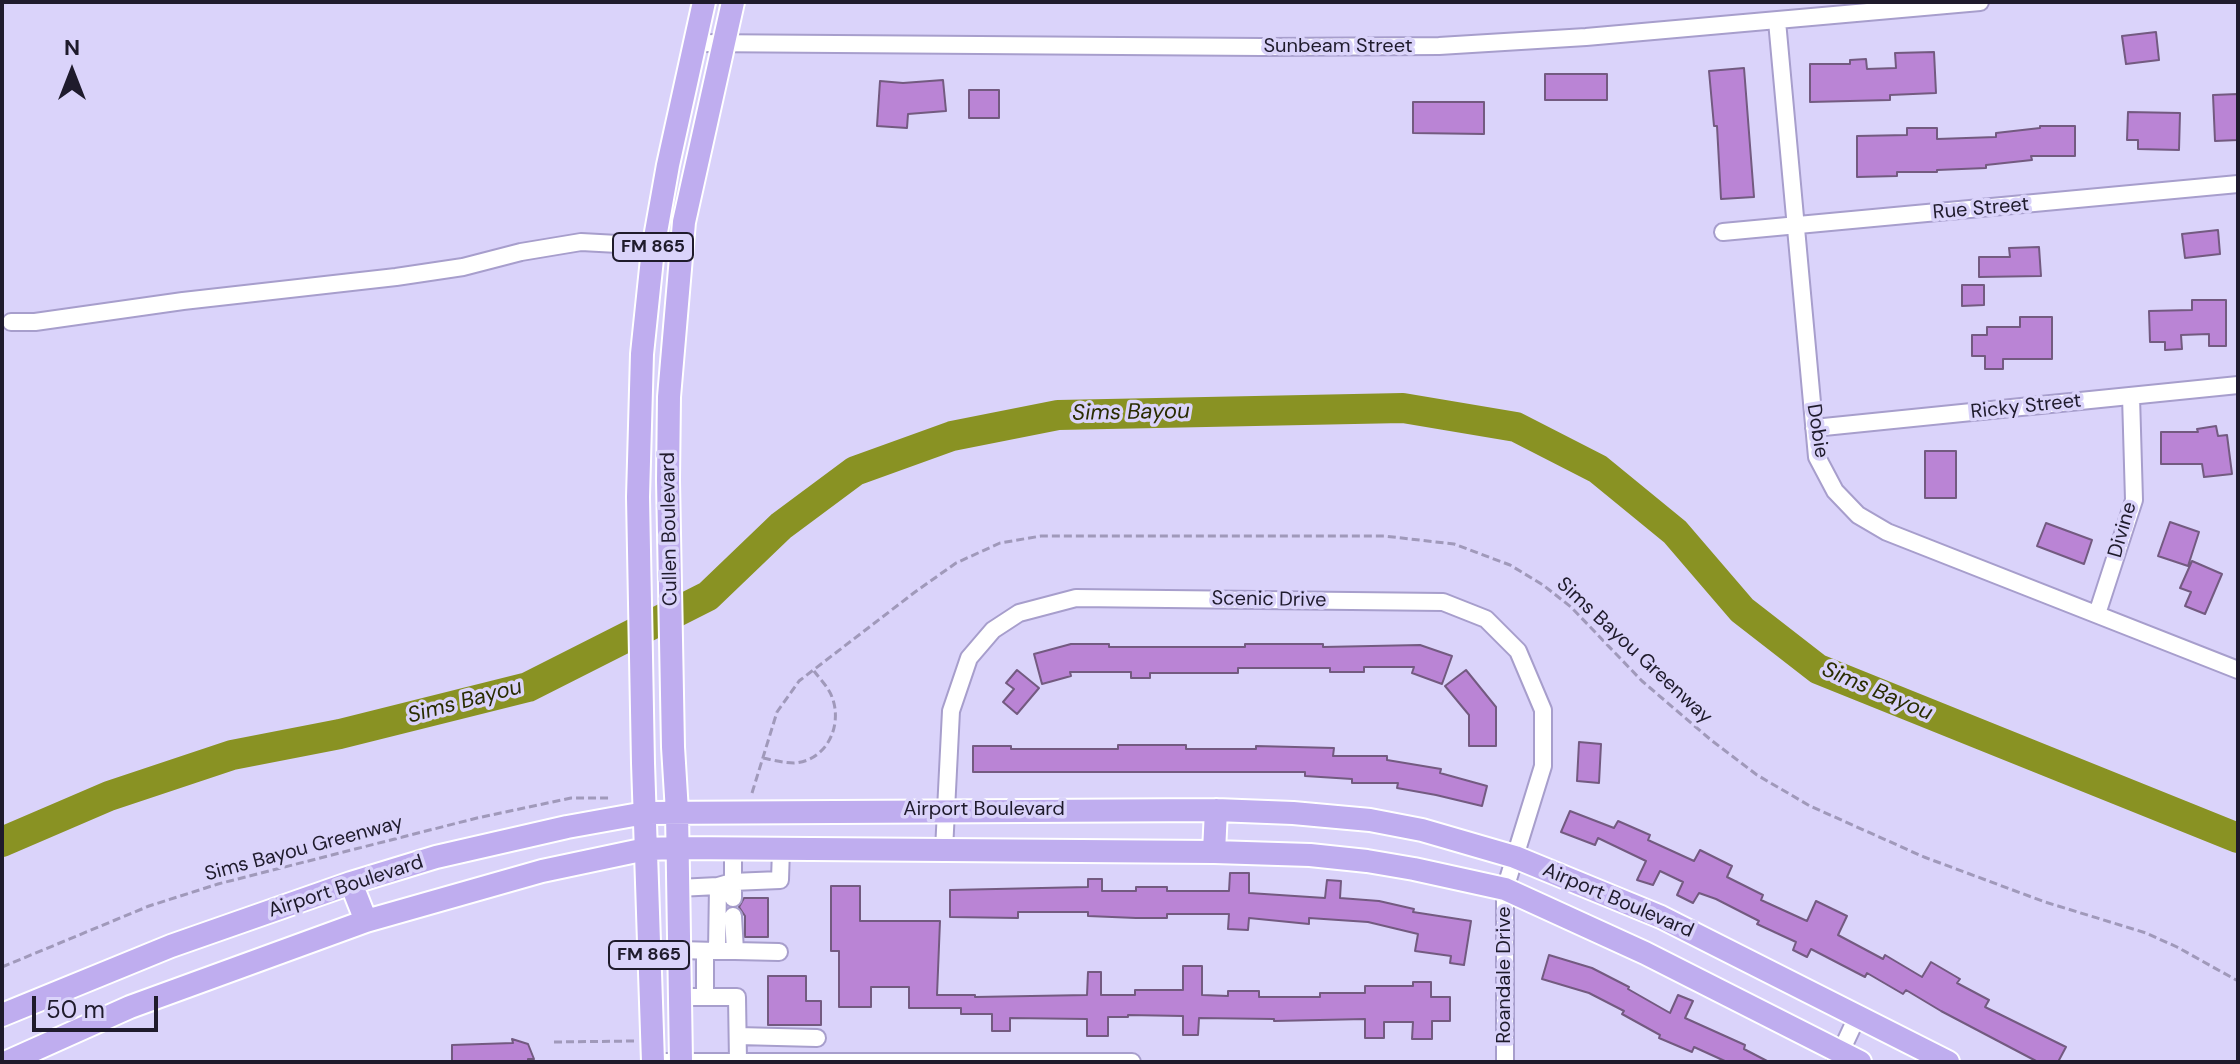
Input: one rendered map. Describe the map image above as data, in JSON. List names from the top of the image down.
{
  "streets": {
    "main road": ["FM 865", "Cullen Boulevard", "Airport Boulevard"],
    "street": [
      "Sunbeam Street",
      "Rue Street",
      "Ricky Street",
      "Dobie",
      "Divine",
      "Scenic Drive",
      "Roandale Drive"
    ],
    "path": ["Sims Bayou Greenway"]
  },
  "crossings": [
    ["Sunbeam Street", "Dobie"],
    ["Sunbeam Street", "Cullen Boulevard"],
    ["Rue Street", "Dobie"],
    ["Ricky Street", "Dobie"],
    ["Ricky Street", "Divine"],
    ["Dobie", "Divine"],
    ["Cullen Boulevard", "Airport Boulevard"],
    ["Scenic Drive", "Airport Boulevard"],
    ["Scenic Drive", "Roandale Drive"],
    ["Airport Boulevard", "Roandale Drive"]
  ],
  "water": ["Sims Bayou"],
  "scale_bar": "50 m",
  "north": "top"
}
